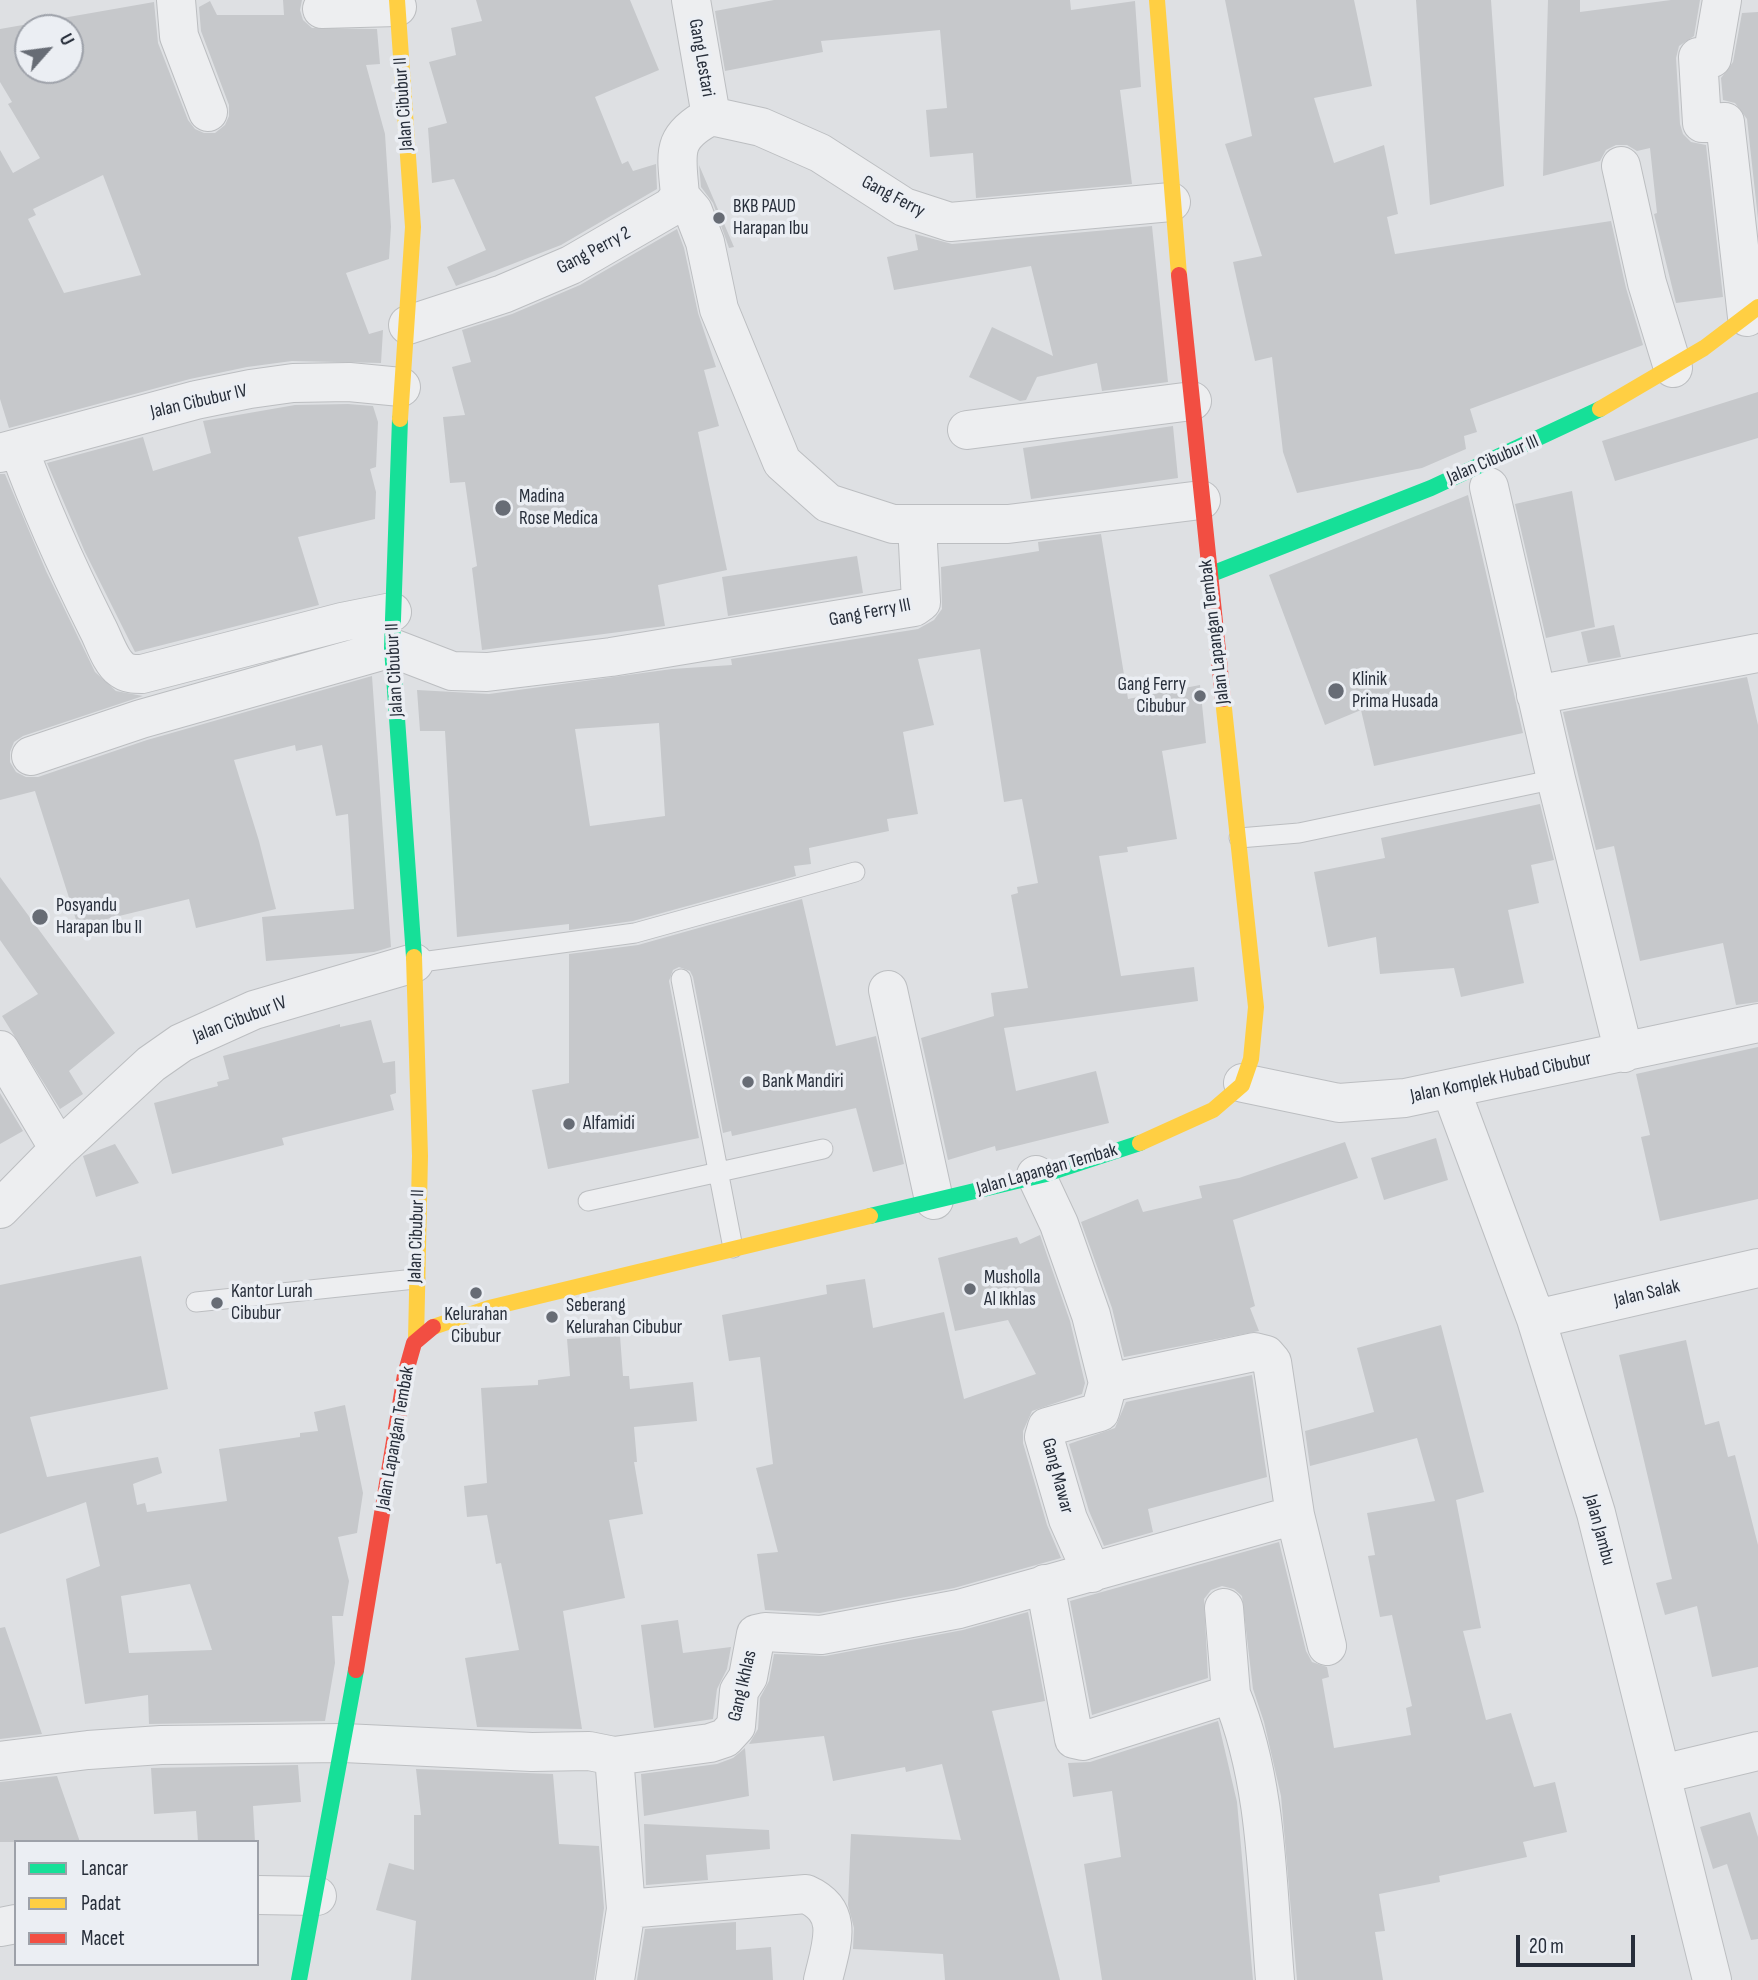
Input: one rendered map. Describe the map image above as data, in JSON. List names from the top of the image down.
{
  "streets": {
    "street": [
      "Gang Lestari",
      "Jalan Cibubur II",
      "Gang Ferry",
      "Gang Perry 2",
      "Jalan Cibubur IV",
      "Jalan Cibubur III",
      "Gang Ferry III",
      "Jalan Lapangan Tembak",
      "Jalan Komplek Hubad Cibubur",
      "Jalan Salak",
      "Gang Mawar",
      "Jalan Jambu",
      "Gang Ikhlas"
    ]
  },
  "crossings": [
    ["Gang Lestari", "Gang Ferry"],
    ["Jalan Cibubur II", "Gang Perry 2"],
    ["Jalan Cibubur II", "Jalan Cibubur IV"],
    ["Jalan Cibubur II", "Gang Ferry III"],
    ["Jalan Cibubur II", "Jalan Lapangan Tembak"],
    ["Gang Ferry", "Jalan Lapangan Tembak"],
    ["Jalan Cibubur III", "Jalan Lapangan Tembak"],
    ["Jalan Lapangan Tembak", "Jalan Komplek Hubad Cibubur"],
    ["Jalan Lapangan Tembak", "Gang Ikhlas"],
    ["Jalan Komplek Hubad Cibubur", "Jalan Jambu"],
    ["Jalan Salak", "Jalan Jambu"],
    ["Gang Mawar", "Gang Ikhlas"]
  ],
  "places": [
    "BKB PAUD Harapan Ibu",
    "Madina Rose Medica",
    "Klinik Prima Husada",
    "Gang Ferry Cibubur",
    "Posyandu Harapan Ibu II",
    "Bank Mandiri",
    "Alfamidi",
    "Musholla Al Ikhlas",
    "Kelurahan Cibubur",
    "Kantor Lurah Cibubur",
    "Seberang Kelurahan Cibubur"
  ],
  "legend": ["Lancar", "Padat", "Macet"],
  "scale_bar": "20 m",
  "north": "top right"
}
